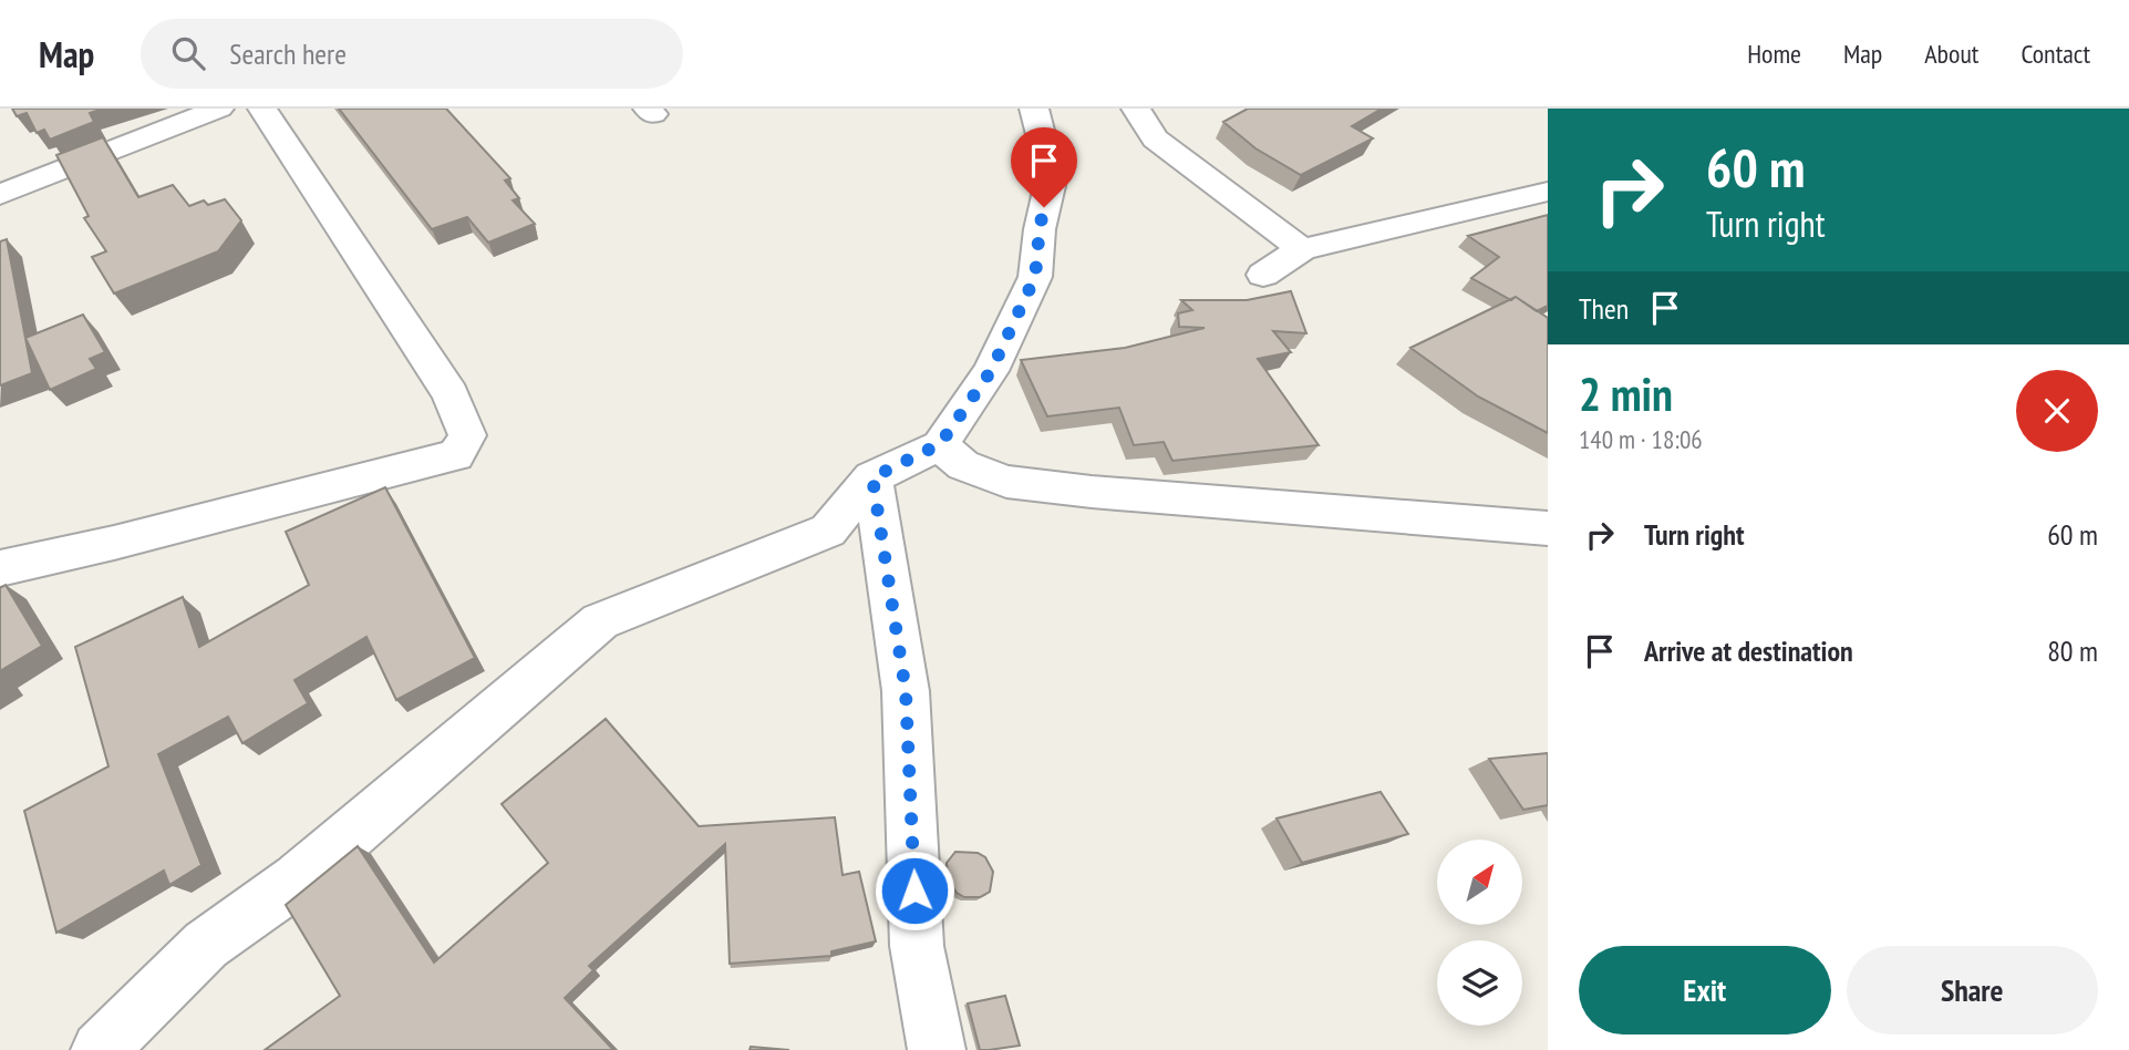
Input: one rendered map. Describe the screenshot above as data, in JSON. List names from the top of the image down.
{
  "north": "top right",
  "page": {
    "header": "Map",
    "search": "Search here",
    "nav": [
      "Home",
      "Map",
      "About",
      "Contact"
    ],
    "turn": ["60 m", "Turn right"],
    "then": "Then",
    "heading": ["2 min", "140 m · 18:06"],
    "list": [
      {
        "name": "Turn right",
        "value": "60 m"
      },
      {
        "name": "Arrive at destination",
        "value": "80 m"
      }
    ],
    "buttons": ["Exit", "Share"]
  }
}
